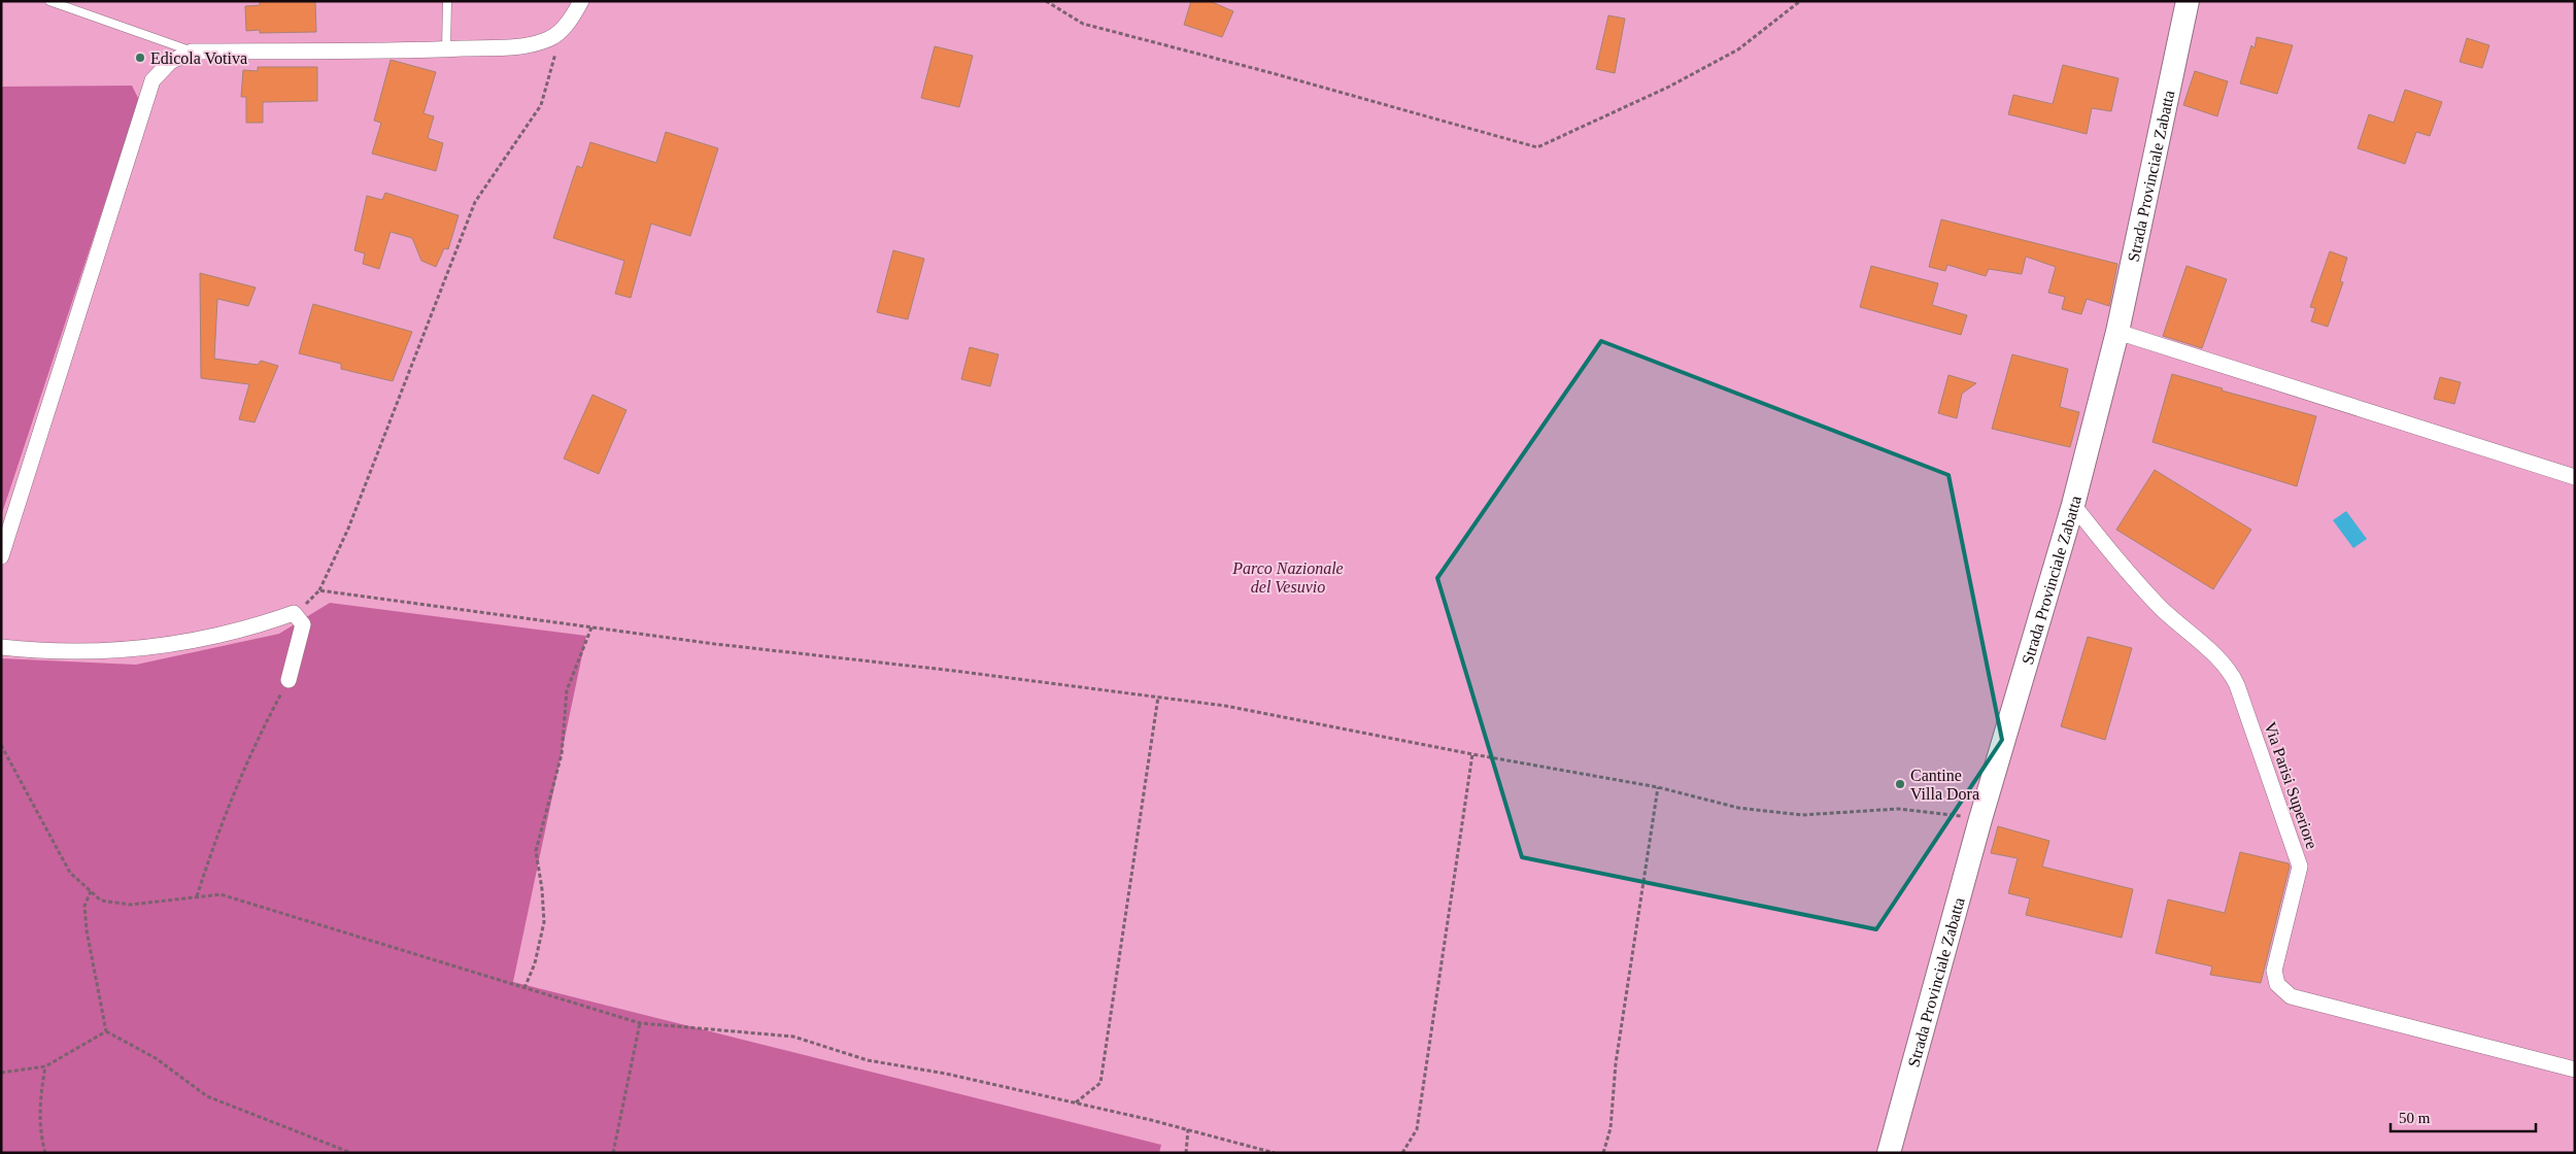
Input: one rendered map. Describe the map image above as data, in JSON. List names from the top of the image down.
{
  "streets": {
    "street": ["Strada Provinciale Zabatta", "Via Parisi Superiore"]
  },
  "crossings": [
    ["Strada Provinciale Zabatta", "Via Parisi Superiore"]
  ],
  "parks": ["Parco Nazionale del Vesuvio"],
  "places": ["Edicola Votiva", "Cantine Villa Dora"],
  "scale_bar": "50 m"
}
